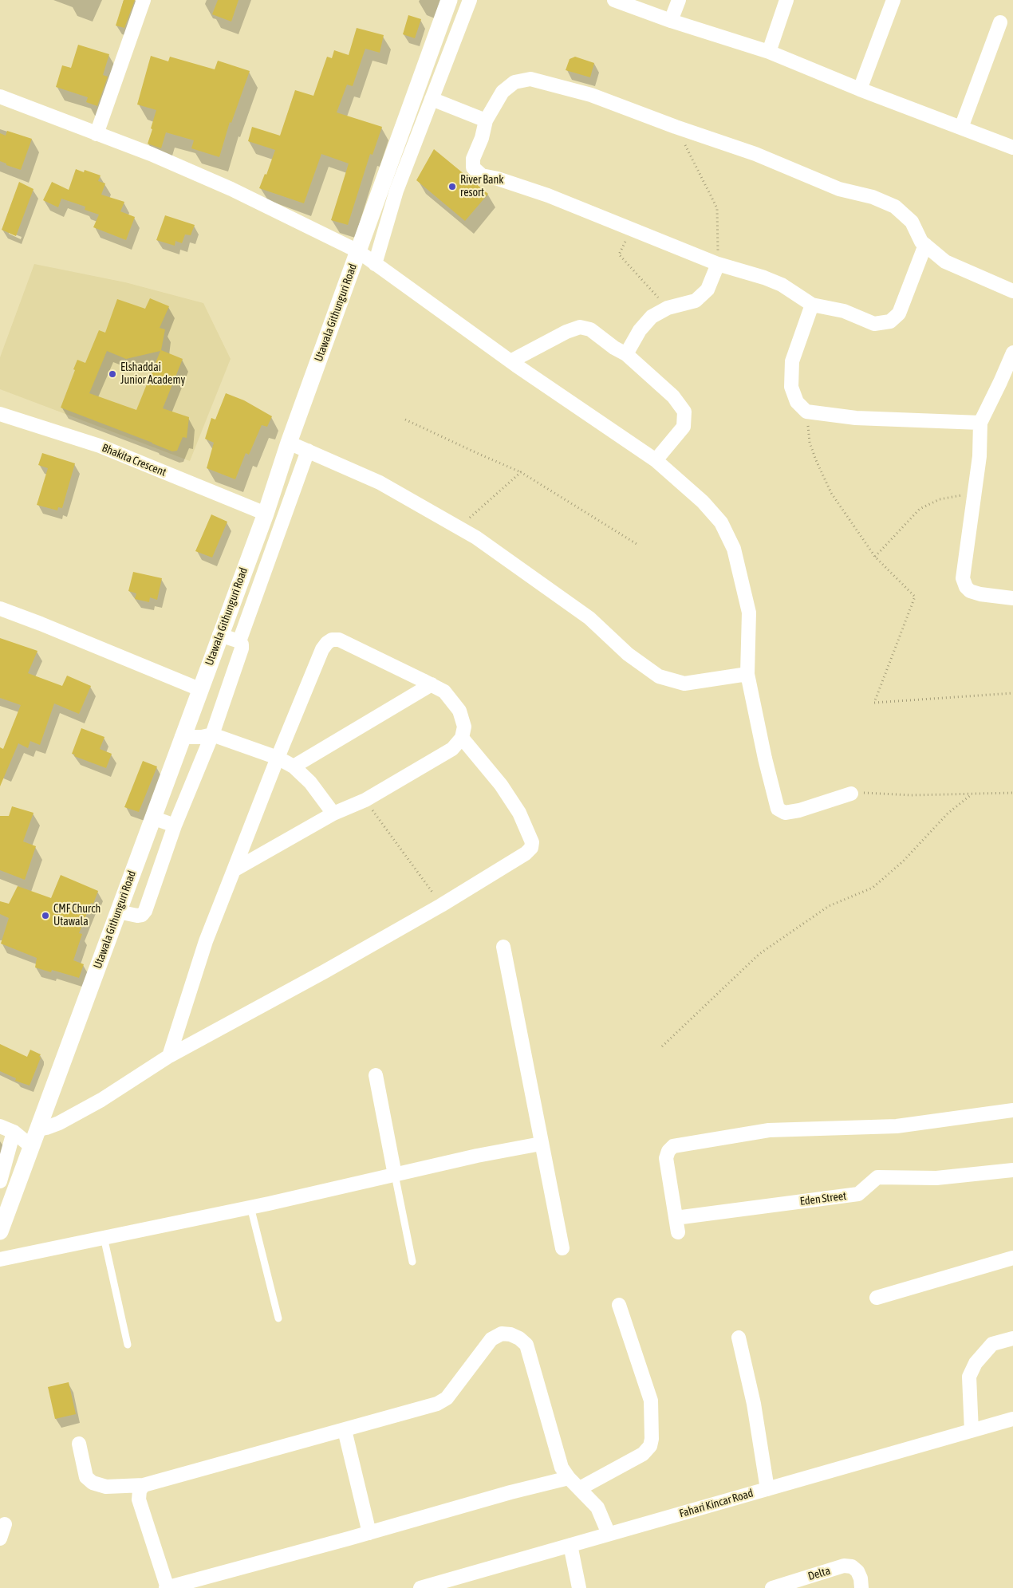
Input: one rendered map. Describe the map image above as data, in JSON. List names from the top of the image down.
{
  "streets": {
    "street": [
      "Utawala Githunguri Road",
      "Bhakita Crescent",
      "Eden Street",
      "Fahari Kincar Road",
      "Delta"
    ]
  },
  "crossings": [
    ["Utawala Githunguri Road", "Bhakita Crescent"]
  ],
  "places": ["River Bank resort", "Elshaddai Junior Academy", "CMF Church Utawala"]
}
